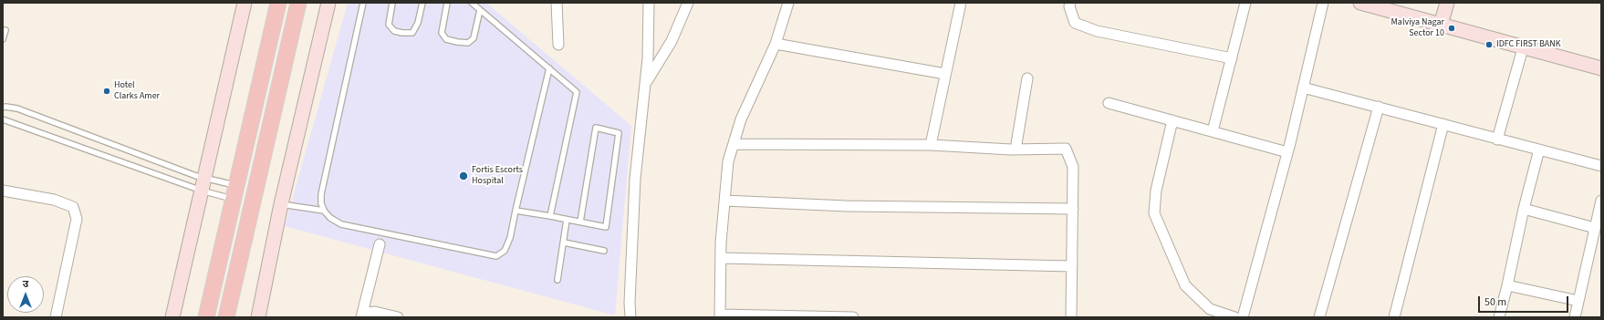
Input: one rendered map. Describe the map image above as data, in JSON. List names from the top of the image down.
{
  "places": [
    "Malviya Nagar Sector 10",
    "IDFC FIRST BANK",
    "Hotel Clarks Amer",
    "Fortis Escorts Hospital"
  ],
  "scale_bar": "50 m",
  "north": "top"
}
